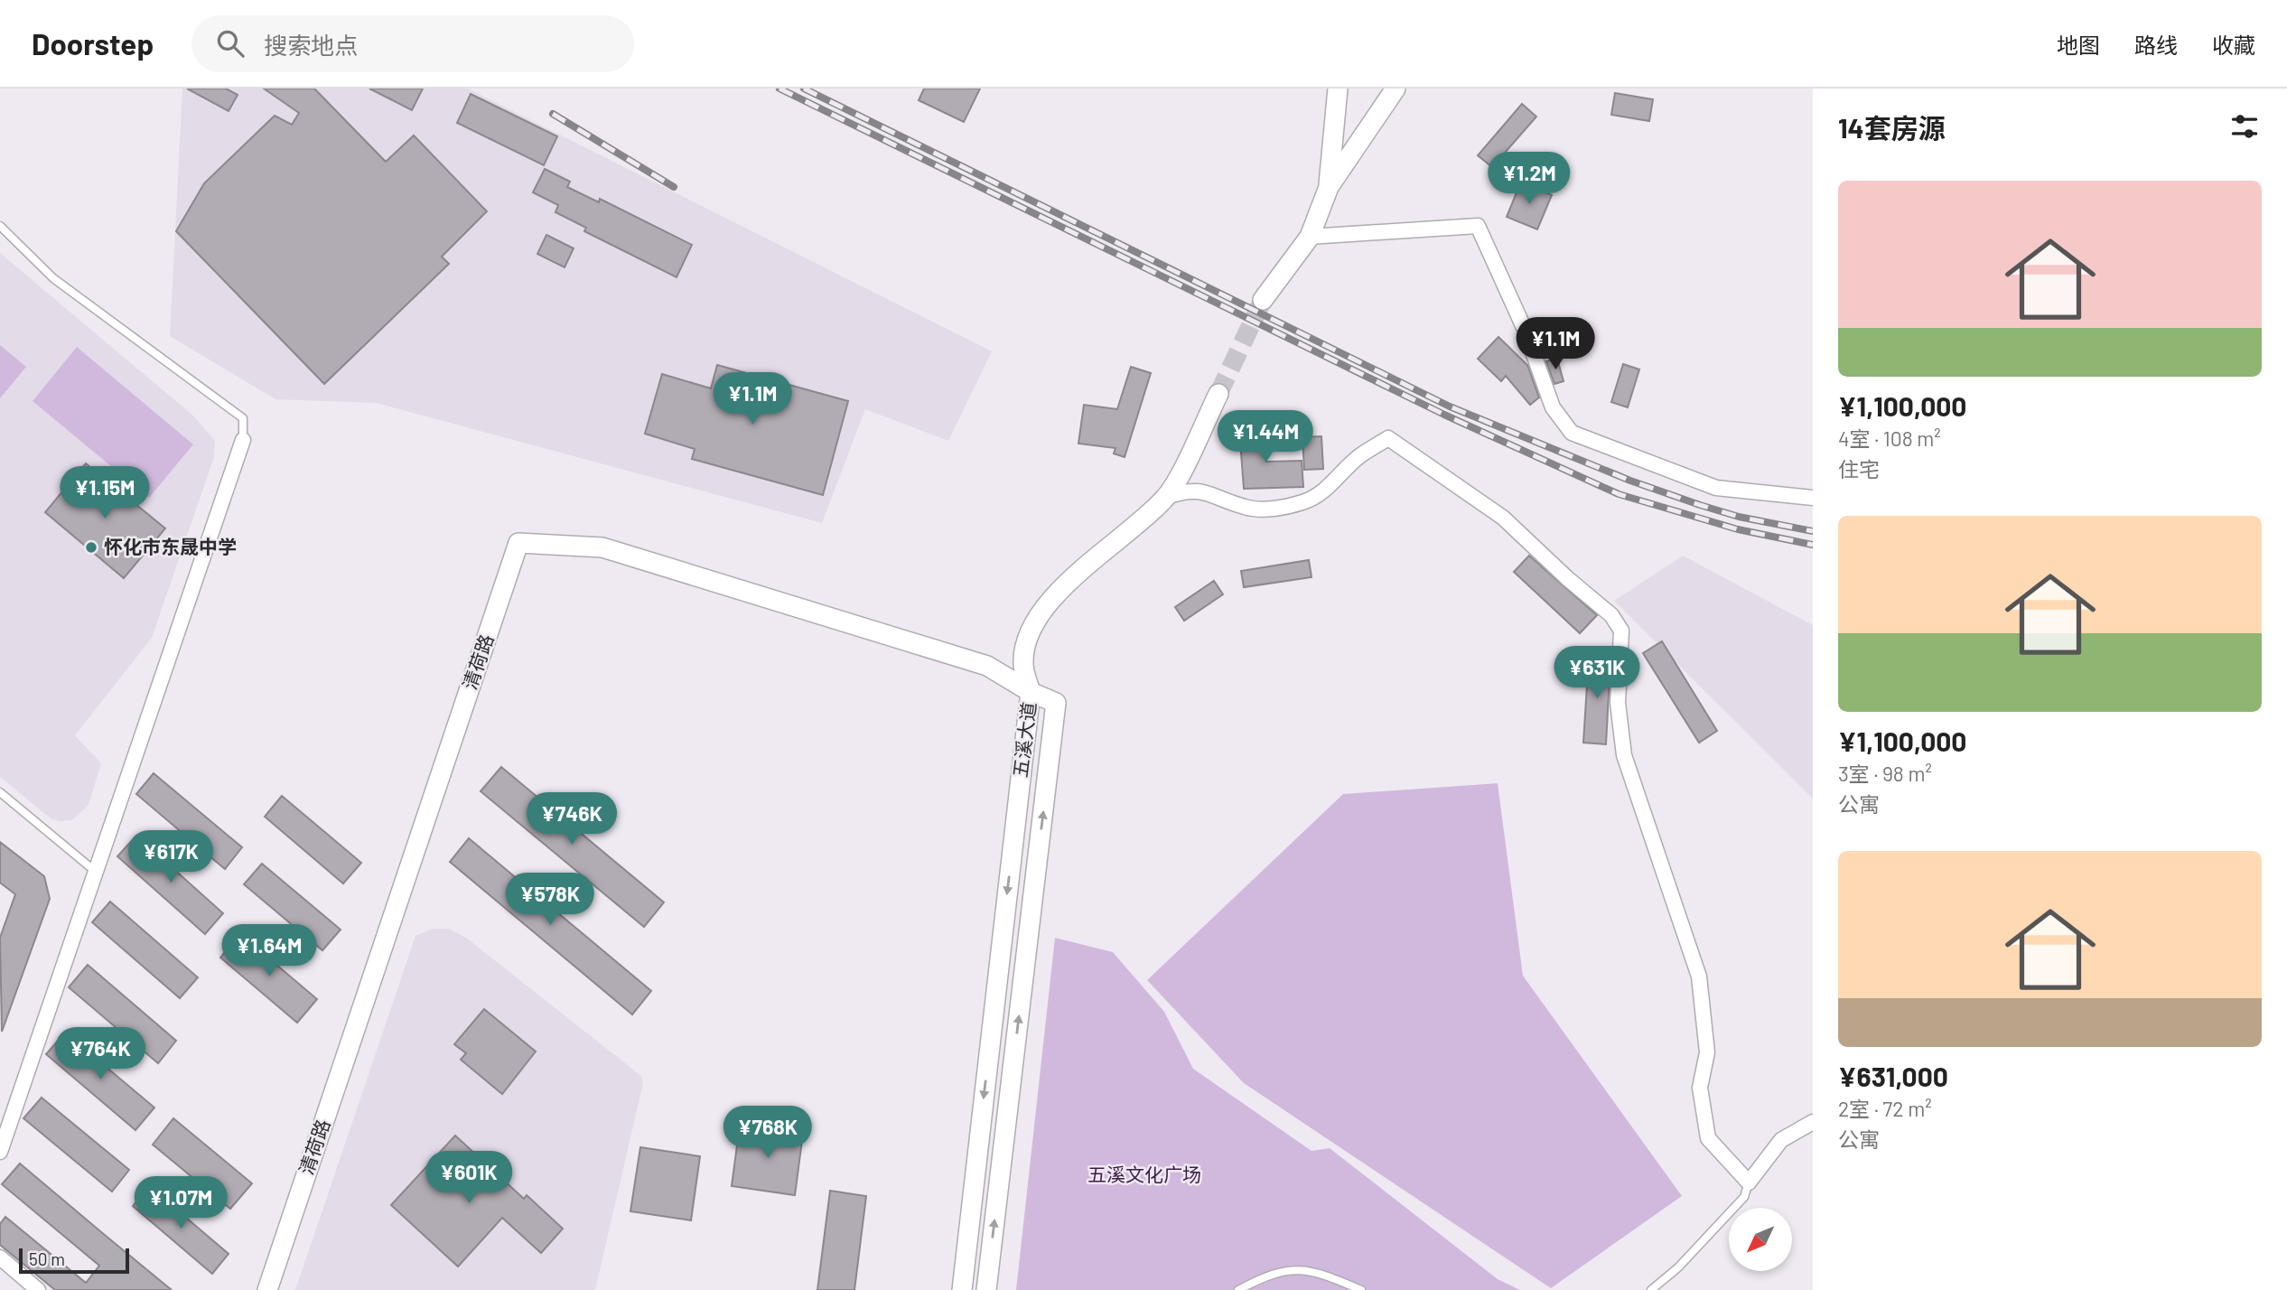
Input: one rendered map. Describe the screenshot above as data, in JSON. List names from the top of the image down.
{
  "streets": {
    "street": ["清荷路", "五溪大道"]
  },
  "crossings": [
    ["清荷路", "五溪大道"]
  ],
  "parks": ["五溪文化广场"],
  "places": ["怀化市东晟中学"],
  "scale_bar": "50 m",
  "north": "bottom left",
  "page": {
    "header": "Doorstep",
    "search": "搜索地点",
    "nav": ["地图", "路线", "收藏"],
    "heading": "14套房源",
    "price": [
      "¥1.2M",
      "¥1.1M",
      "¥1.1M",
      "¥1.44M",
      "¥1.15M",
      "¥631K",
      "¥746K",
      "¥617K",
      "¥578K",
      "¥1.64M",
      "¥764K",
      "¥768K",
      "¥601K",
      "¥1.07M"
    ],
    "list": [
      {
        "name": "¥1,100,000",
        "note": "4室 · 108 m² · 住宅"
      },
      {
        "name": "¥1,100,000",
        "note": "3室 · 98 m² · 公寓"
      },
      {
        "name": "¥631,000",
        "note": "2室 · 72 m² · 公寓"
      }
    ],
    "scale": "50 m"
  }
}
